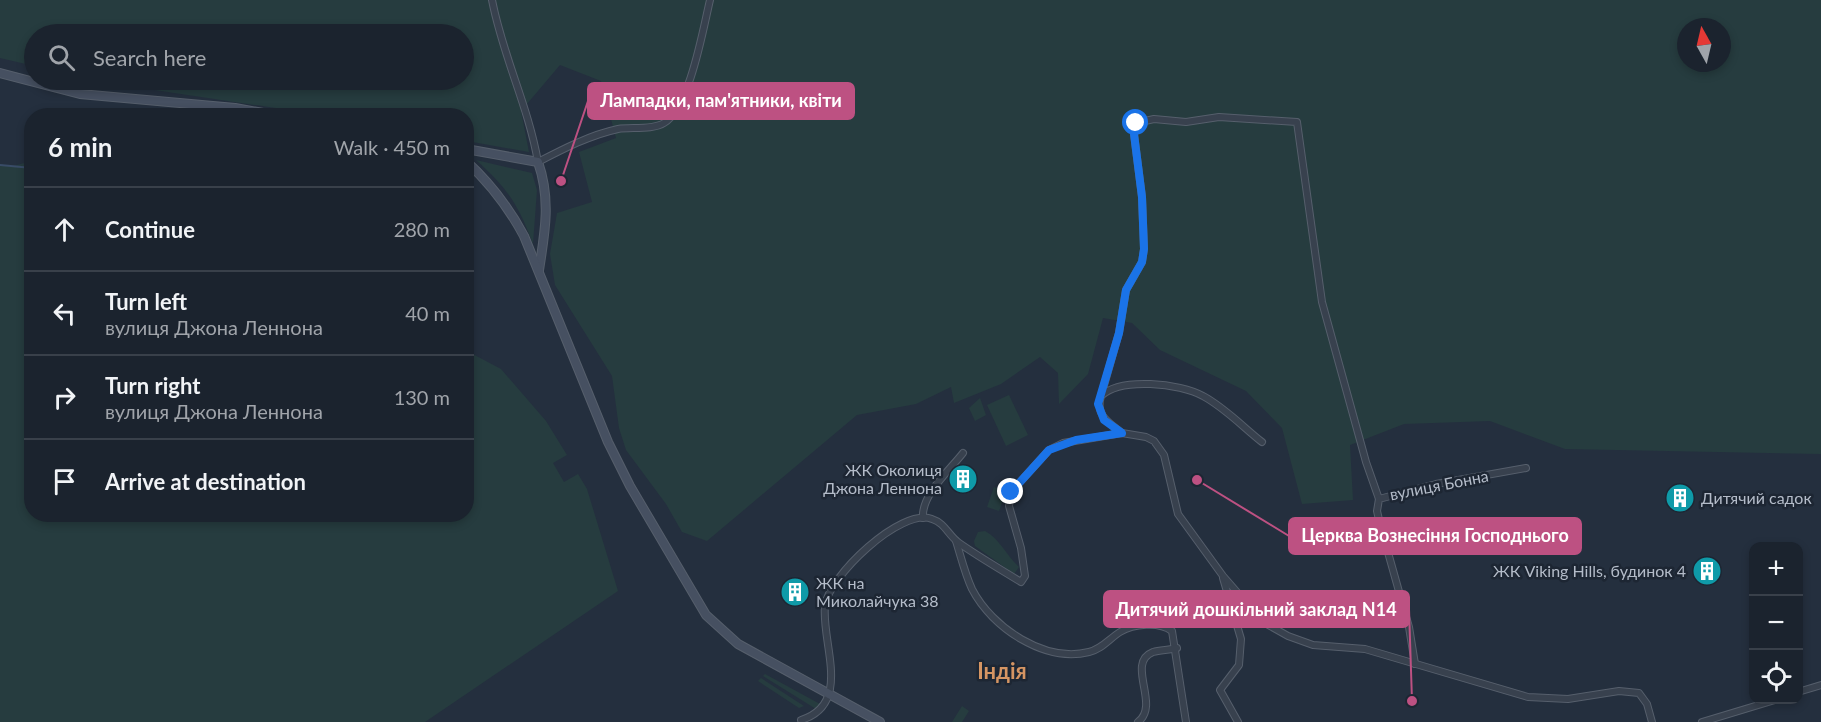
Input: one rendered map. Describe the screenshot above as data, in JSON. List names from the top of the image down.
{
  "streets": {
    "street": ["вулиця Бонна"]
  },
  "districts": ["Індія"],
  "places": {
    "other": ["Лампадки, пам'ятники, квіти", "Церква Вознесіння Господнього", "Дитячий дошкільний заклад N14"],
    "building": [
      "ЖК Околиця Джона Леннона",
      "Дитячий садок",
      "ЖК Viking Hills, будинок 4",
      "ЖК на Миколайчука 38"
    ]
  },
  "north": "top",
  "page": {
    "search": "Search here",
    "heading": ["6 min", "Walk · 450 m"],
    "list": [
      ["Continue", "280 m"],
      ["Turn left", "вулиця Джона Леннона", "40 m"],
      ["Turn right", "вулиця Джона Леннона", "130 m"],
      "Arrive at destination"
    ],
    "map_buttons": ["+", "−"]
  }
}
